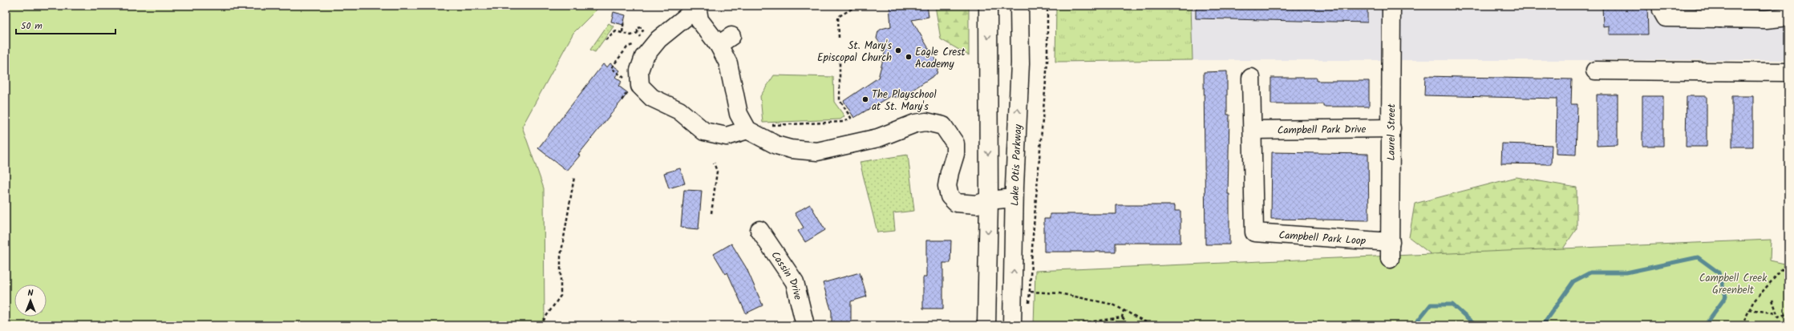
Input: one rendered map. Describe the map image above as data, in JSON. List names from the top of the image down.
{
  "streets": {
    "street": [
      "Campbell Park Drive",
      "Laurel Street",
      "Lake Otis Parkway",
      "Campbell Park Loop",
      "Cassin Drive"
    ]
  },
  "crossings": [
    ["Campbell Park Drive", "Laurel Street"],
    ["Campbell Park Drive", "Campbell Park Loop"],
    ["Laurel Street", "Campbell Park Loop"]
  ],
  "parks": ["Campbell Creek Greenbelt"],
  "places": ["St. Mary's Episcopal Church", "Eagle Crest Academy", "The Playschool at St. Mary's"],
  "scale_bar": "50 m",
  "north": "top"
}
